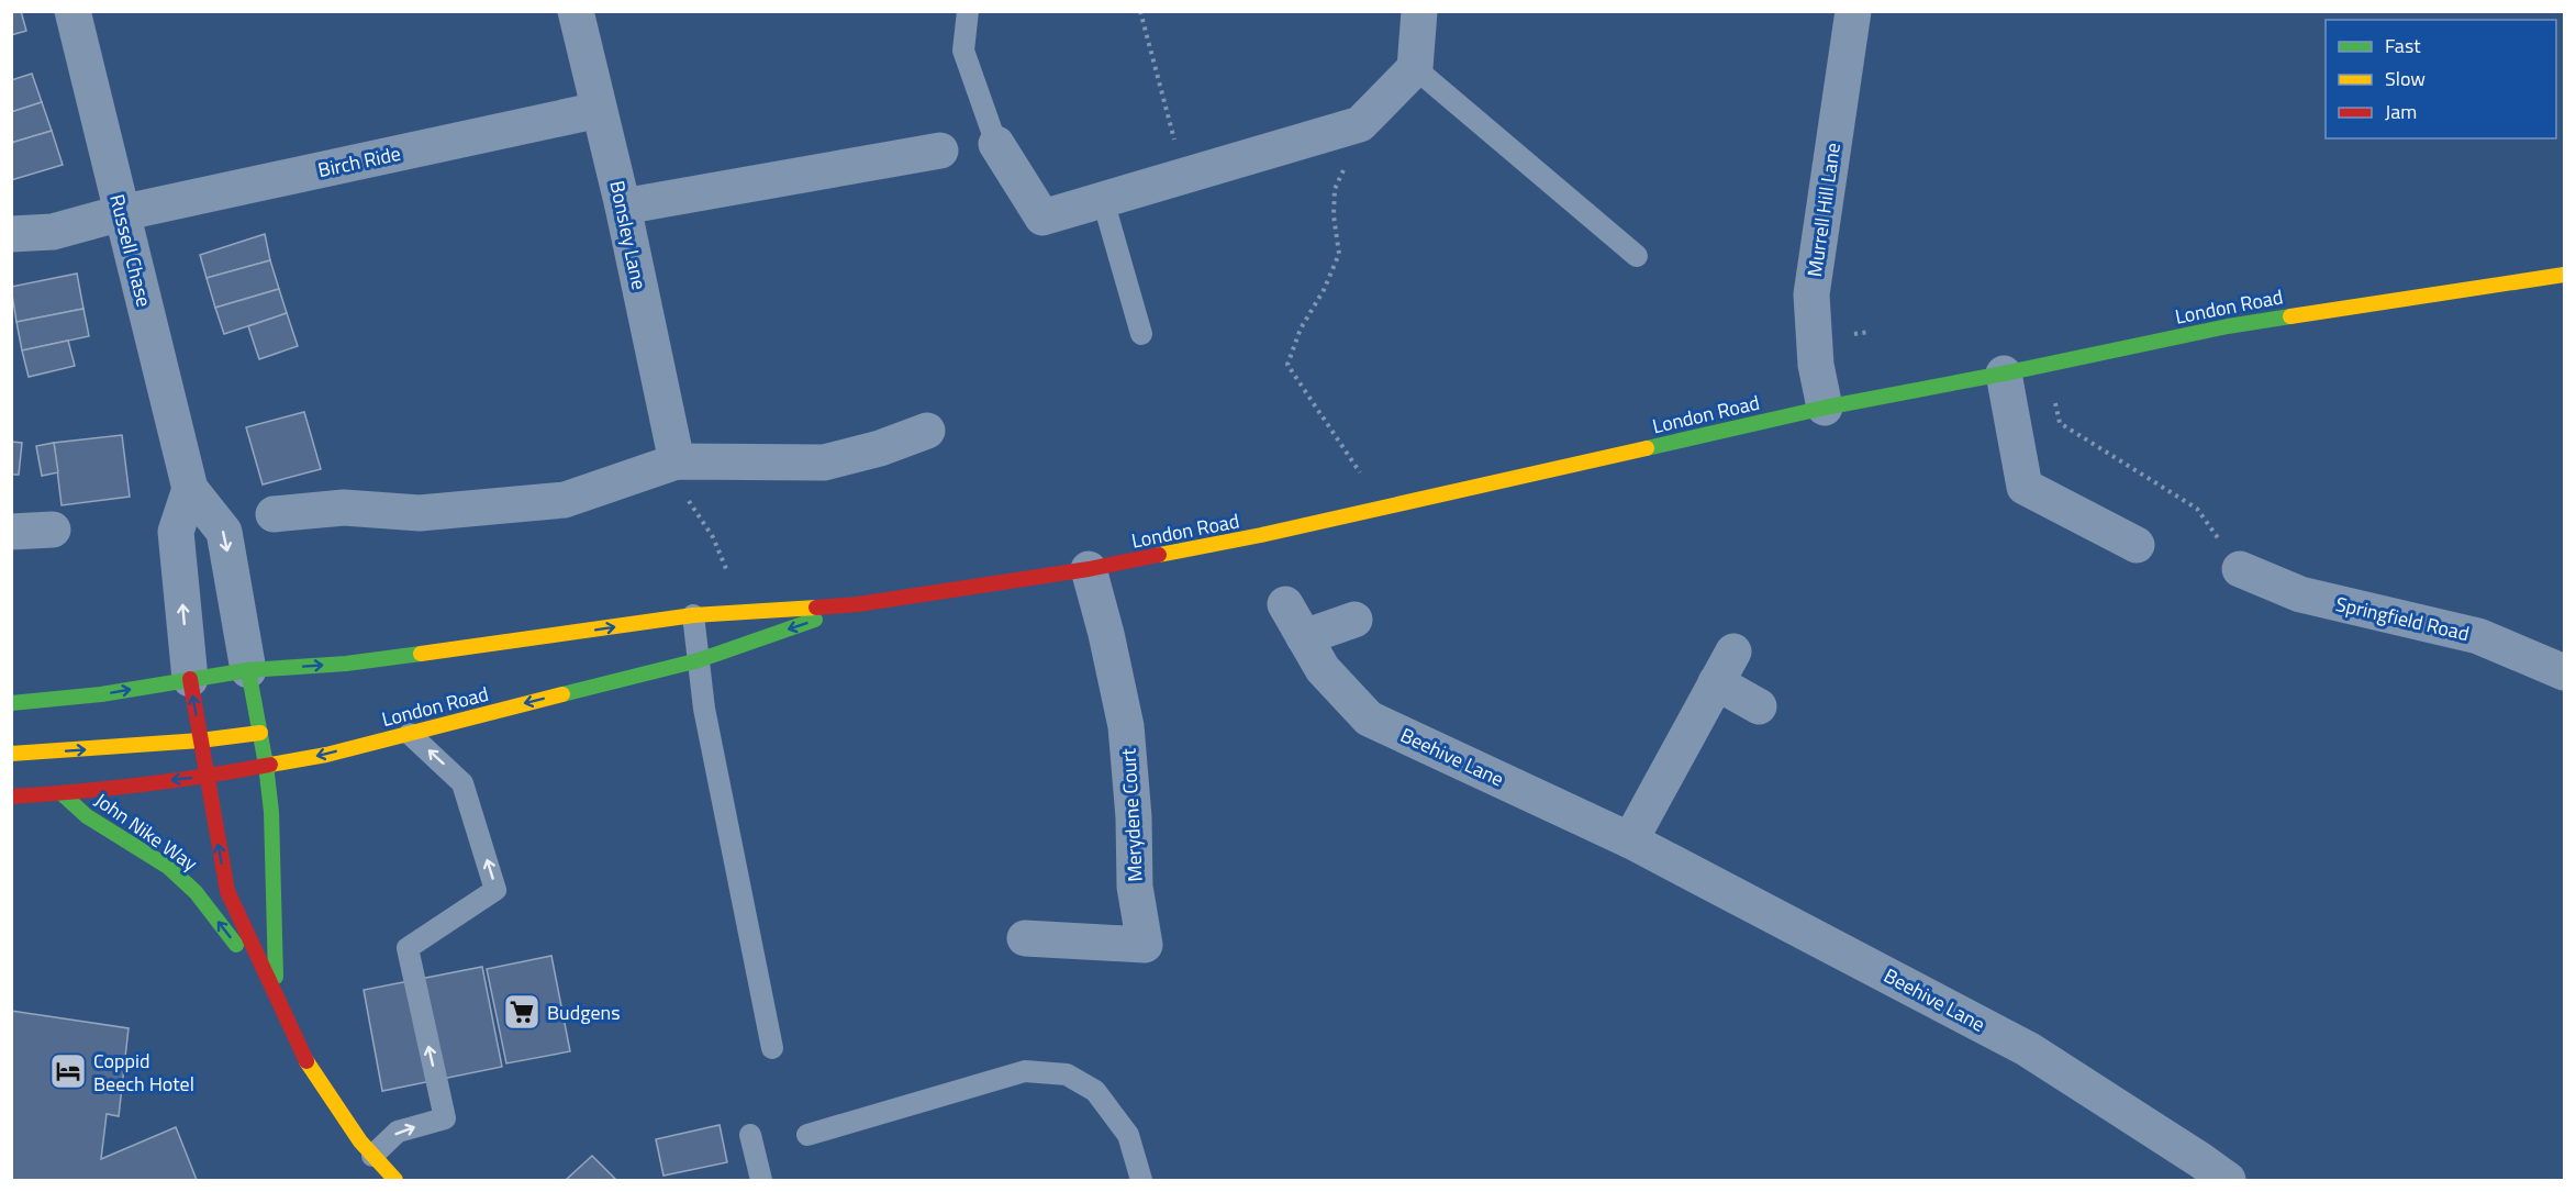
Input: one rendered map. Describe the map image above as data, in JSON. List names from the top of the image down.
{
  "streets": {
    "main road": ["London Road", "John Nike Way"],
    "street": [
      "Birch Ride",
      "Murrell Hill Lane",
      "Bonsley Lane",
      "Russell Chase",
      "Springfield Road",
      "Beehive Lane",
      "Merydene Court"
    ]
  },
  "crossings": [
    ["Birch Ride", "Bonsley Lane"],
    ["Birch Ride", "Russell Chase"],
    ["Murrell Hill Lane", "London Road"],
    ["Russell Chase", "London Road"],
    ["Russell Chase", "John Nike Way"],
    ["London Road", "Merydene Court"],
    ["London Road", "John Nike Way"]
  ],
  "one_way": ["John Nike Way"],
  "places": {
    "supermarket": ["Budgens"],
    "hotel": ["Coppid Beech Hotel"]
  },
  "legend": ["Fast", "Slow", "Jam"]
}
